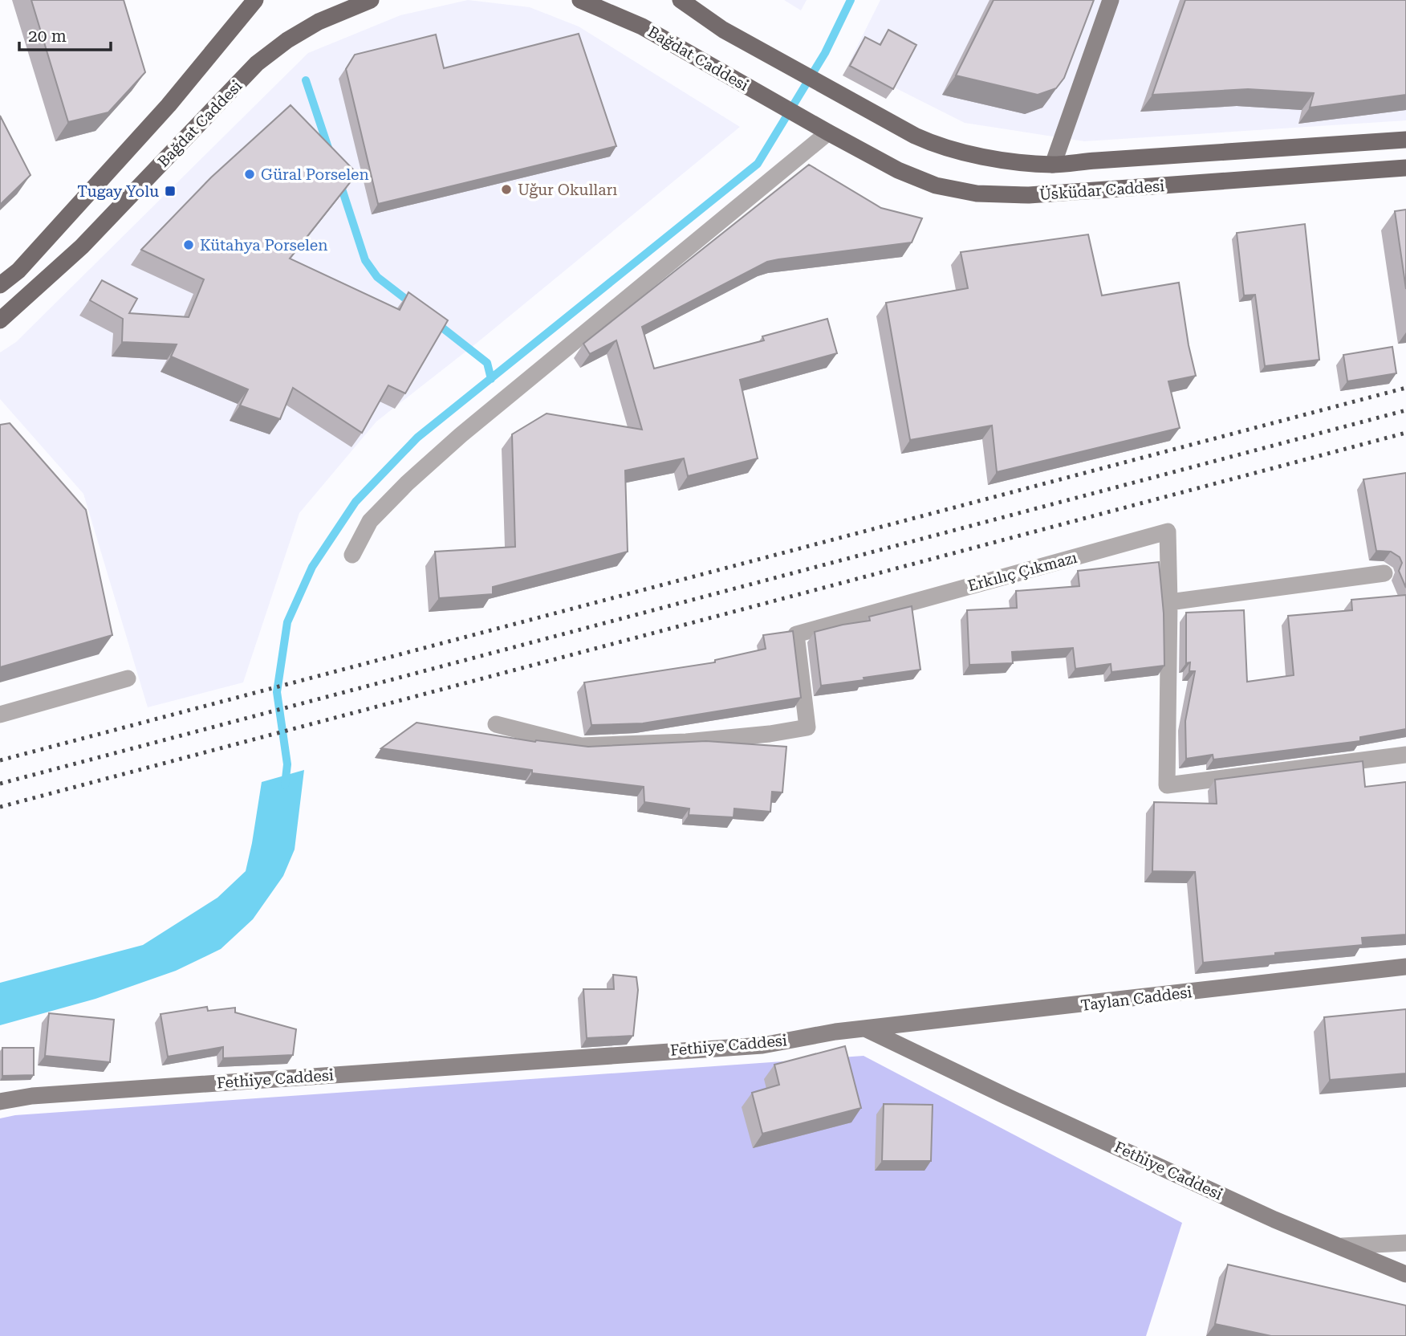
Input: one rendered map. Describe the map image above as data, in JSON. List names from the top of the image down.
{
  "streets": {
    "main road": ["Bağdat Caddesi", "Üsküdar Caddesi"],
    "street": ["Erkılıç Çıkmazı", "Taylan Caddesi", "Fethiye Caddesi"]
  },
  "crossings": [
    ["Bağdat Caddesi", "Üsküdar Caddesi"],
    ["Taylan Caddesi", "Fethiye Caddesi"]
  ],
  "places": {
    "other": ["Güral Porselen", "Uğur Okulları", "Kütahya Porselen"],
    "transit": ["Tugay Yolu"]
  },
  "scale_bar": "20 m"
}
